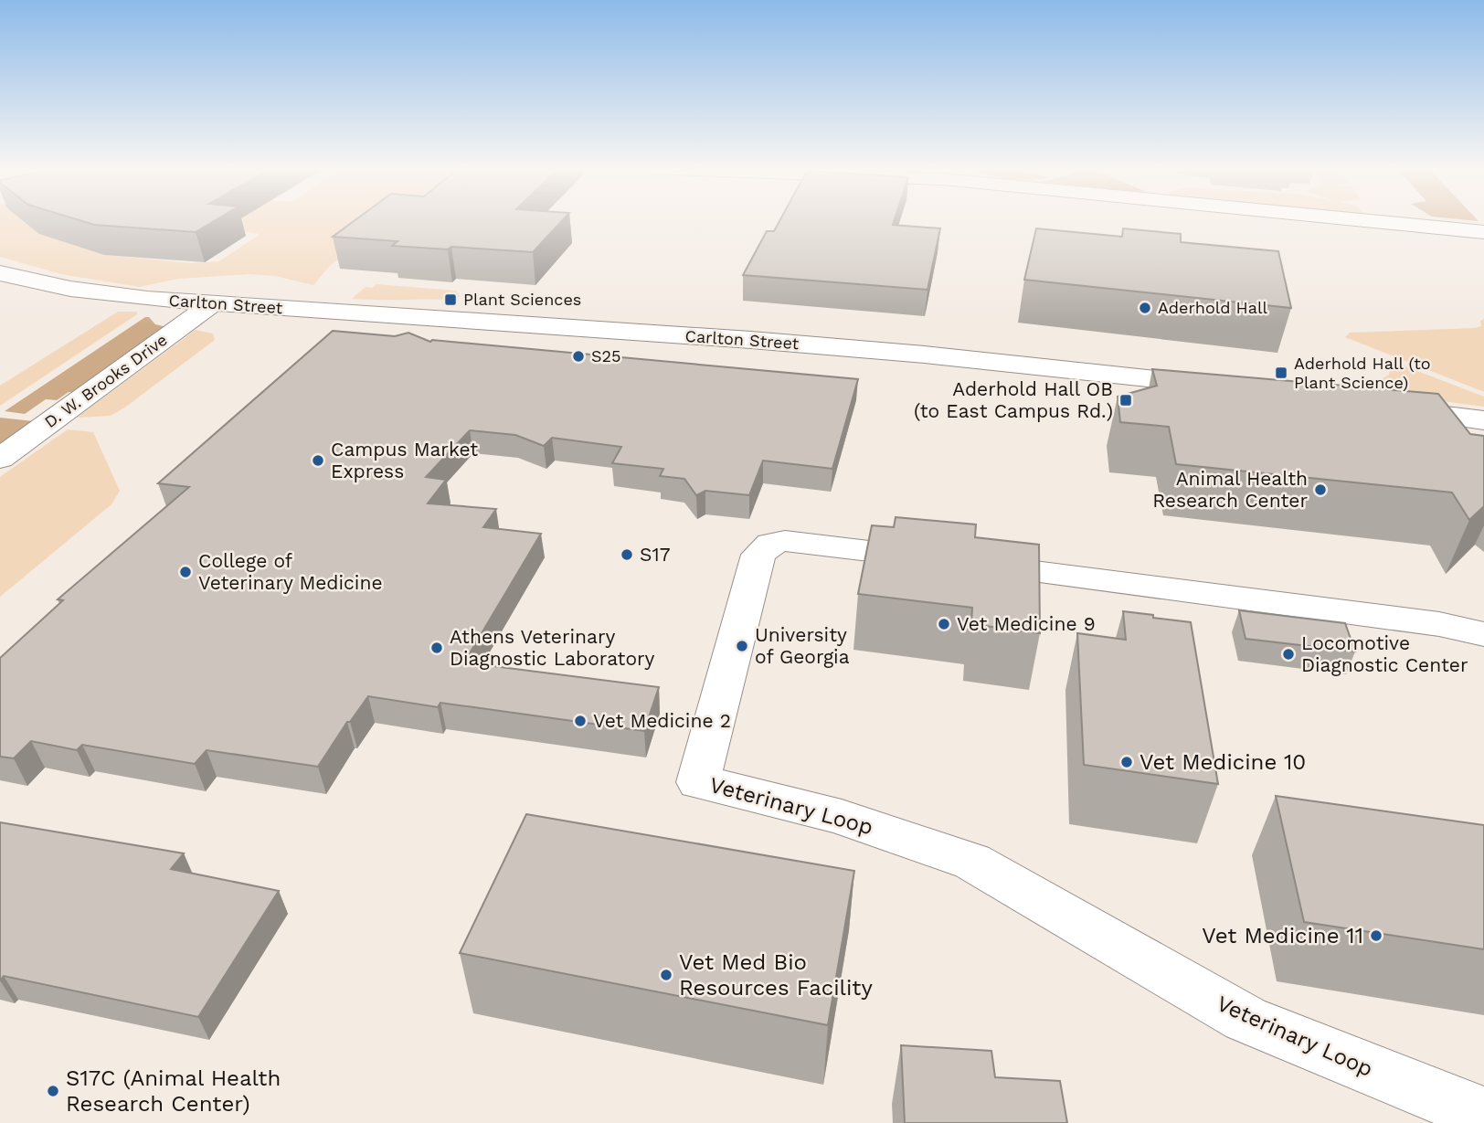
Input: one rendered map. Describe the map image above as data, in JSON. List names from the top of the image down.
{
  "streets": {
    "street": ["Carlton Street", "D. W. Brooks Drive", "Veterinary Loop"]
  },
  "crossings": [
    ["Carlton Street", "D. W. Brooks Drive"]
  ],
  "places": {
    "transit": ["Plant Sciences", "Aderhold Hall (to Plant Science)", "Aderhold Hall OB (to East Campus Rd.)"],
    "other": [
      "Aderhold Hall",
      "S25",
      "Campus Market Express",
      "Animal Health Research Center",
      "S17",
      "College of Veterinary Medicine",
      "Vet Medicine 9",
      "University of Georgia",
      "Athens Veterinary Diagnostic Laboratory",
      "Locomotive Diagnostic Center",
      "Vet Medicine 2",
      "Vet Medicine 10",
      "Vet Medicine 11",
      "Vet Med Bio Resources Facility",
      "S17C (Animal Health Research Center)"
    ]
  }
}
